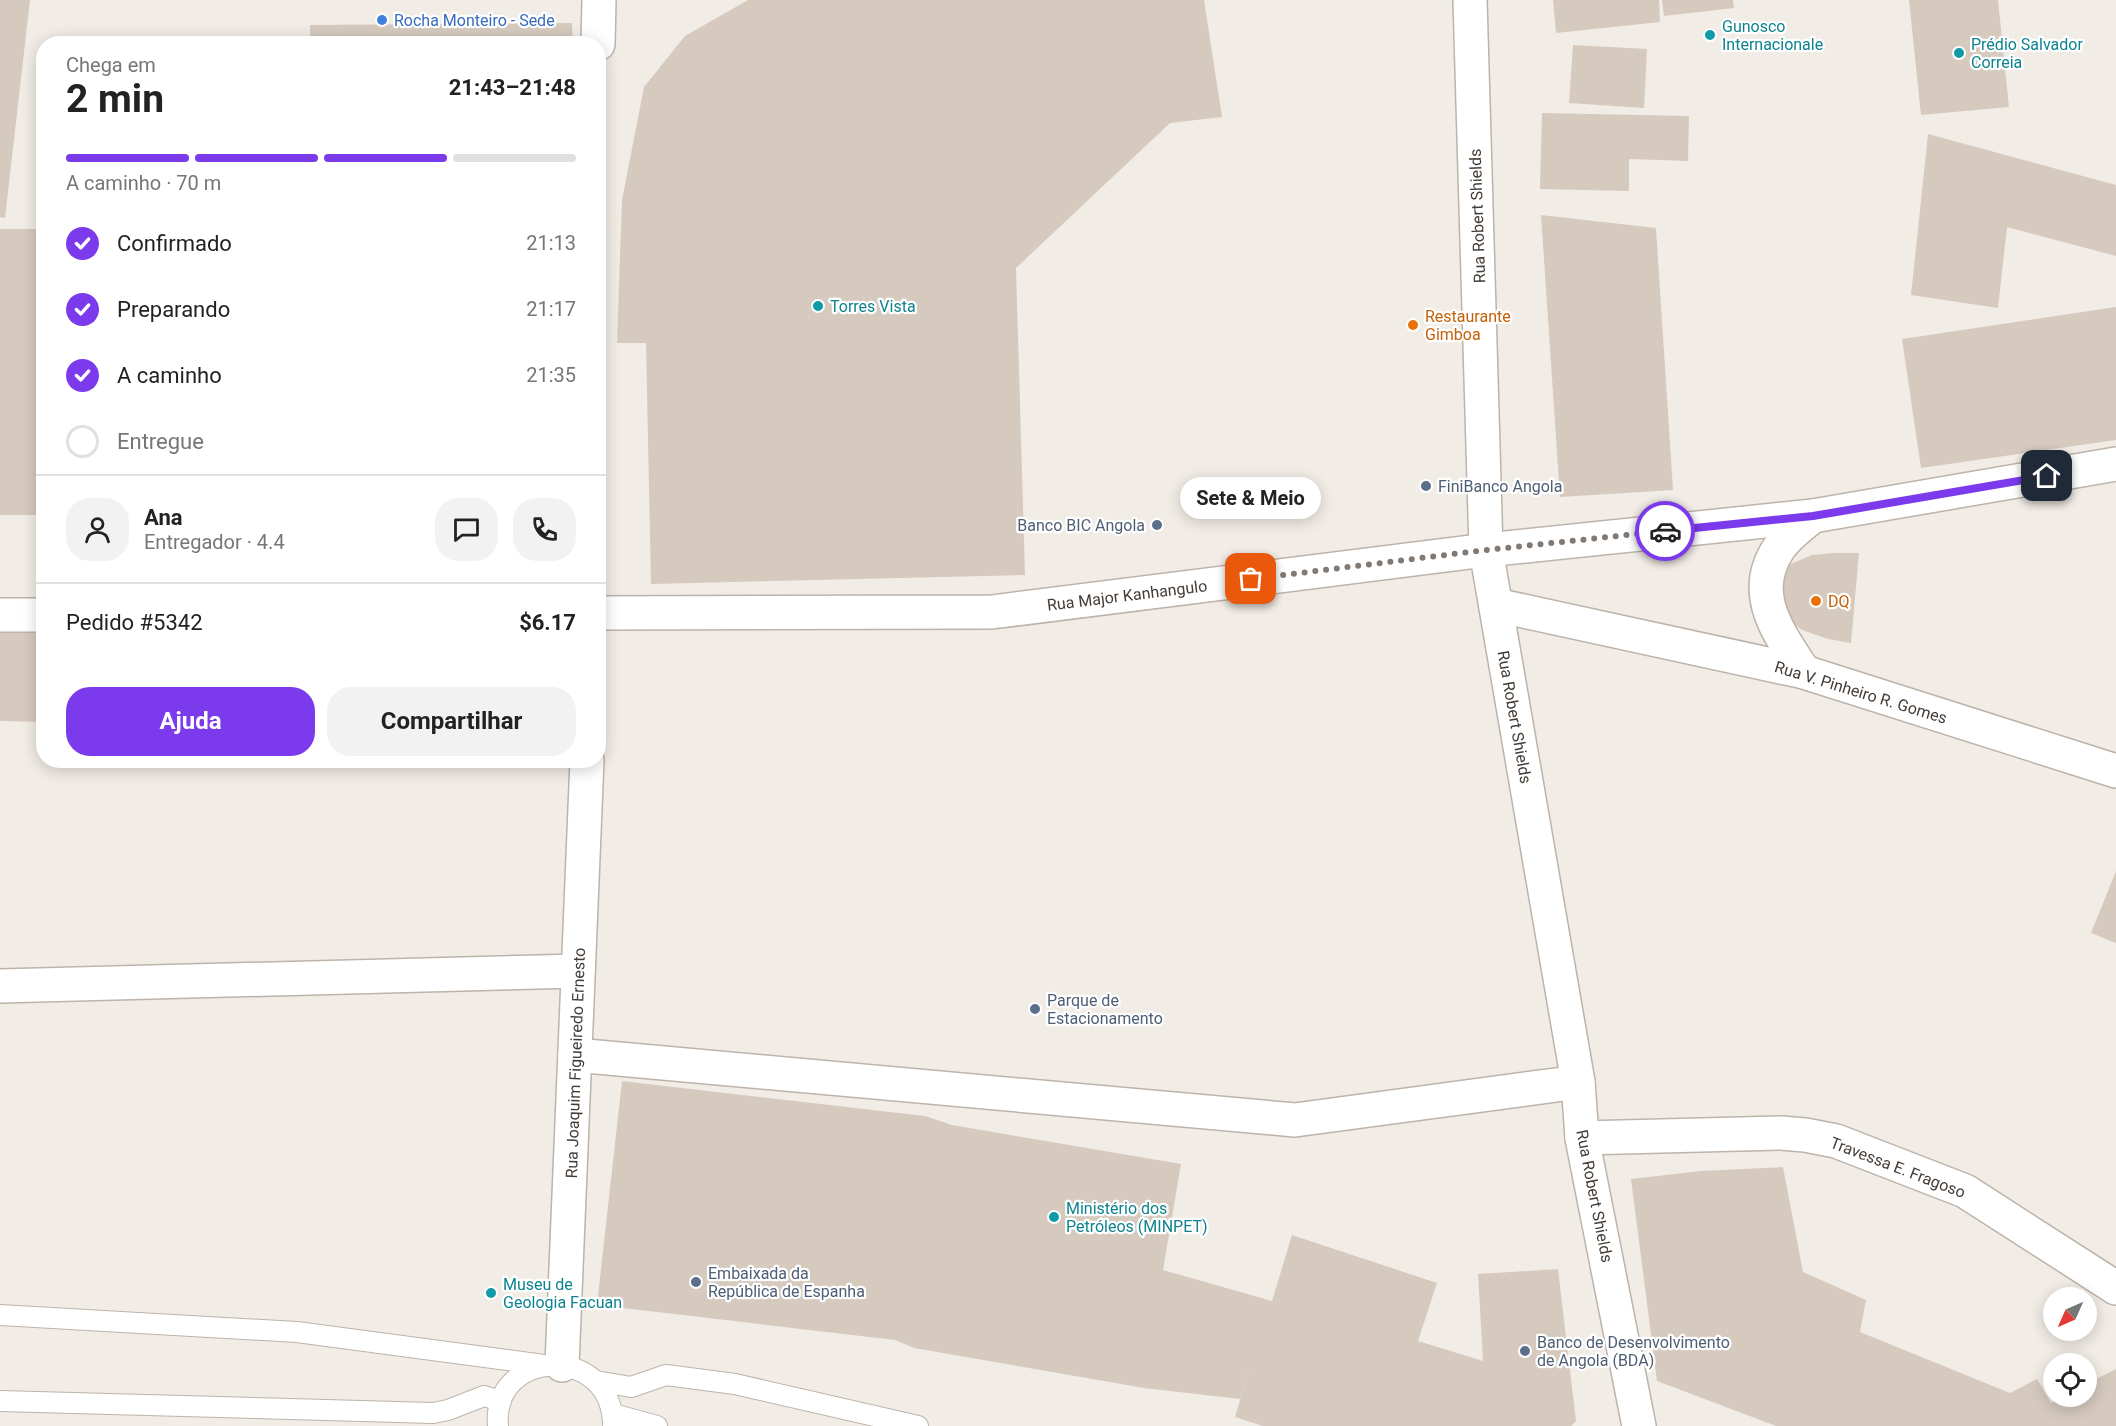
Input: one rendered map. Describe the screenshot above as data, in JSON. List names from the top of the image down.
{
  "streets": {
    "street": [
      "Rua Robert Shields",
      "Rua Major Kanhangulo",
      "Rua V. Pinheiro R. Gomes",
      "Rua Joaquim Figueiredo Ernesto",
      "Travessa E. Fragoso"
    ]
  },
  "crossings": [
    ["Rua Robert Shields", "Rua Major Kanhangulo"],
    ["Rua Robert Shields", "Rua V. Pinheiro R. Gomes"],
    ["Rua Robert Shields", "Travessa E. Fragoso"]
  ],
  "places": [
    "Rocha Monteiro - Sede",
    "Gunosco Internacionale",
    "Prédio Salvador Correia",
    "Torres Vista",
    "Restaurante Gimboa",
    "FiniBanco Angola",
    "Banco BIC Angola",
    "Sete & Meio",
    "DQ",
    "Parque de Estacionamento",
    "Ministério dos Petróleos (MINPET)",
    "Embaixada da República de Espanha",
    "Museu de Geologia Facuan",
    "Banco de Desenvolvimento de Angola (BDA)"
  ],
  "north": "bottom left",
  "page": {
    "heading": ["2 min", "Chega em", "21:43–21:48"],
    "panel": [
      "Ana",
      "Entregador · 4.4",
      "Pedido #5342",
      "$6.17"
    ],
    "bar": "A caminho · 70 m",
    "list": [
      ["Confirmado", "21:13"],
      ["Preparando", "21:17"],
      ["A caminho", "21:35"],
      "Entregue"
    ],
    "bubble": "Sete & Meio",
    "buttons": ["Ajuda", "Compartilhar"]
  }
}
